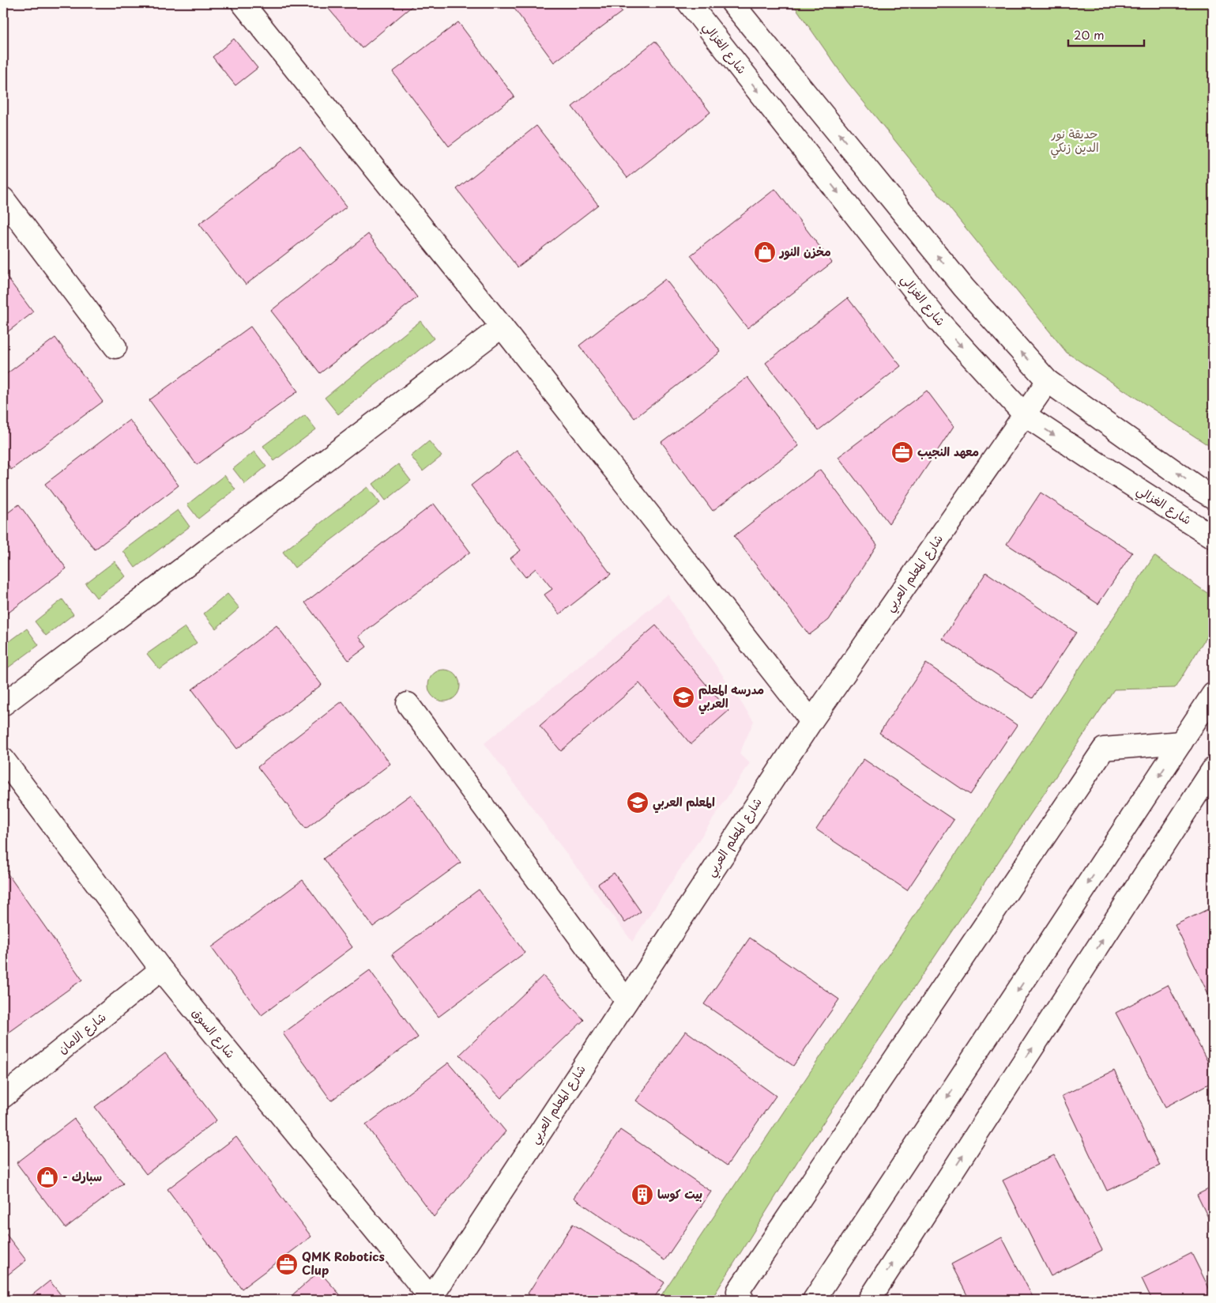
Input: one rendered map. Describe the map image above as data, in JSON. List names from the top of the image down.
{
  "streets": {
    "street": [
      "شارع الغزالي",
      "شارع المعلم العربي",
      "شارع الامان",
      "شارع السوق"
    ]
  },
  "crossings": [
    ["شارع الغزالي", "شارع المعلم العربي"],
    ["شارع المعلم العربي", "شارع السوق"],
    ["شارع الامان", "شارع السوق"]
  ],
  "parks": ["حديقة نور الدين زنكي"],
  "places": {
    "shop": ["مخزن النور", "- سبارك"],
    "office": ["معهد النجيب", "QMK Robotics Clup"],
    "school or university": ["مدرسه المعلم العربي", "المعلم العربي"],
    "building": ["بيت كوسا"]
  },
  "scale_bar": "20 m"
}
